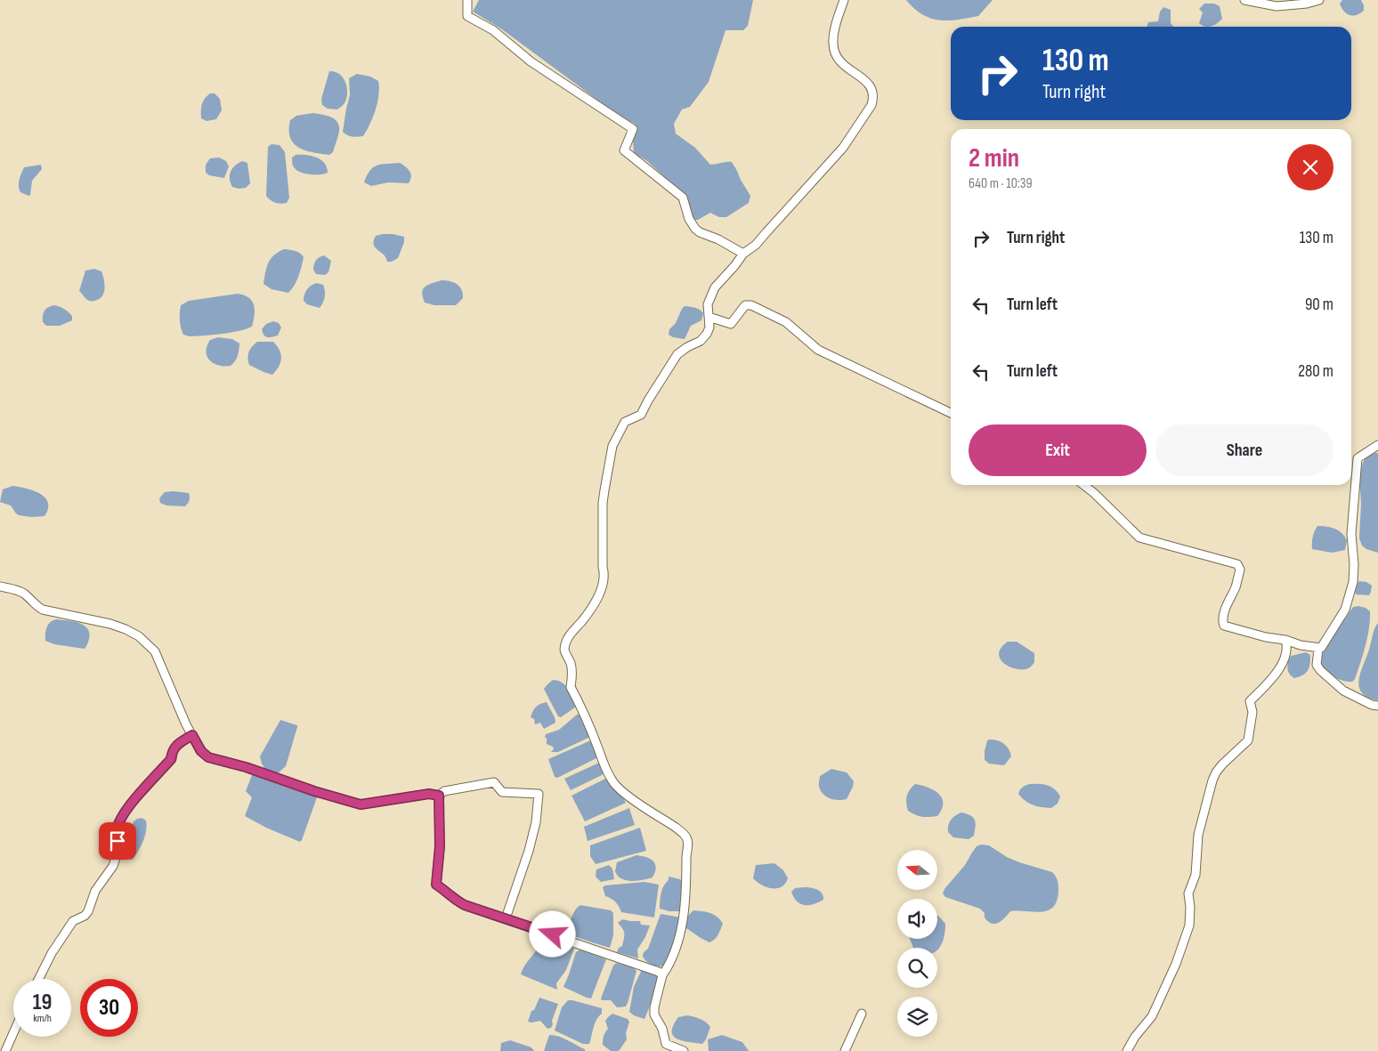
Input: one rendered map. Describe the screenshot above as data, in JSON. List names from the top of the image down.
{
  "north": "left",
  "page": {
    "turn": ["130 m", "Turn right"],
    "heading": ["2 min", "640 m · 10:39"],
    "list": [
      {
        "name": "Turn right",
        "value": "130 m"
      },
      {
        "name": "Turn left",
        "value": "90 m"
      },
      {
        "name": "Turn left",
        "value": "280 m"
      }
    ],
    "buttons": ["Exit", "Share"],
    "speed": "19 km/h",
    "limit": "30"
  }
}
